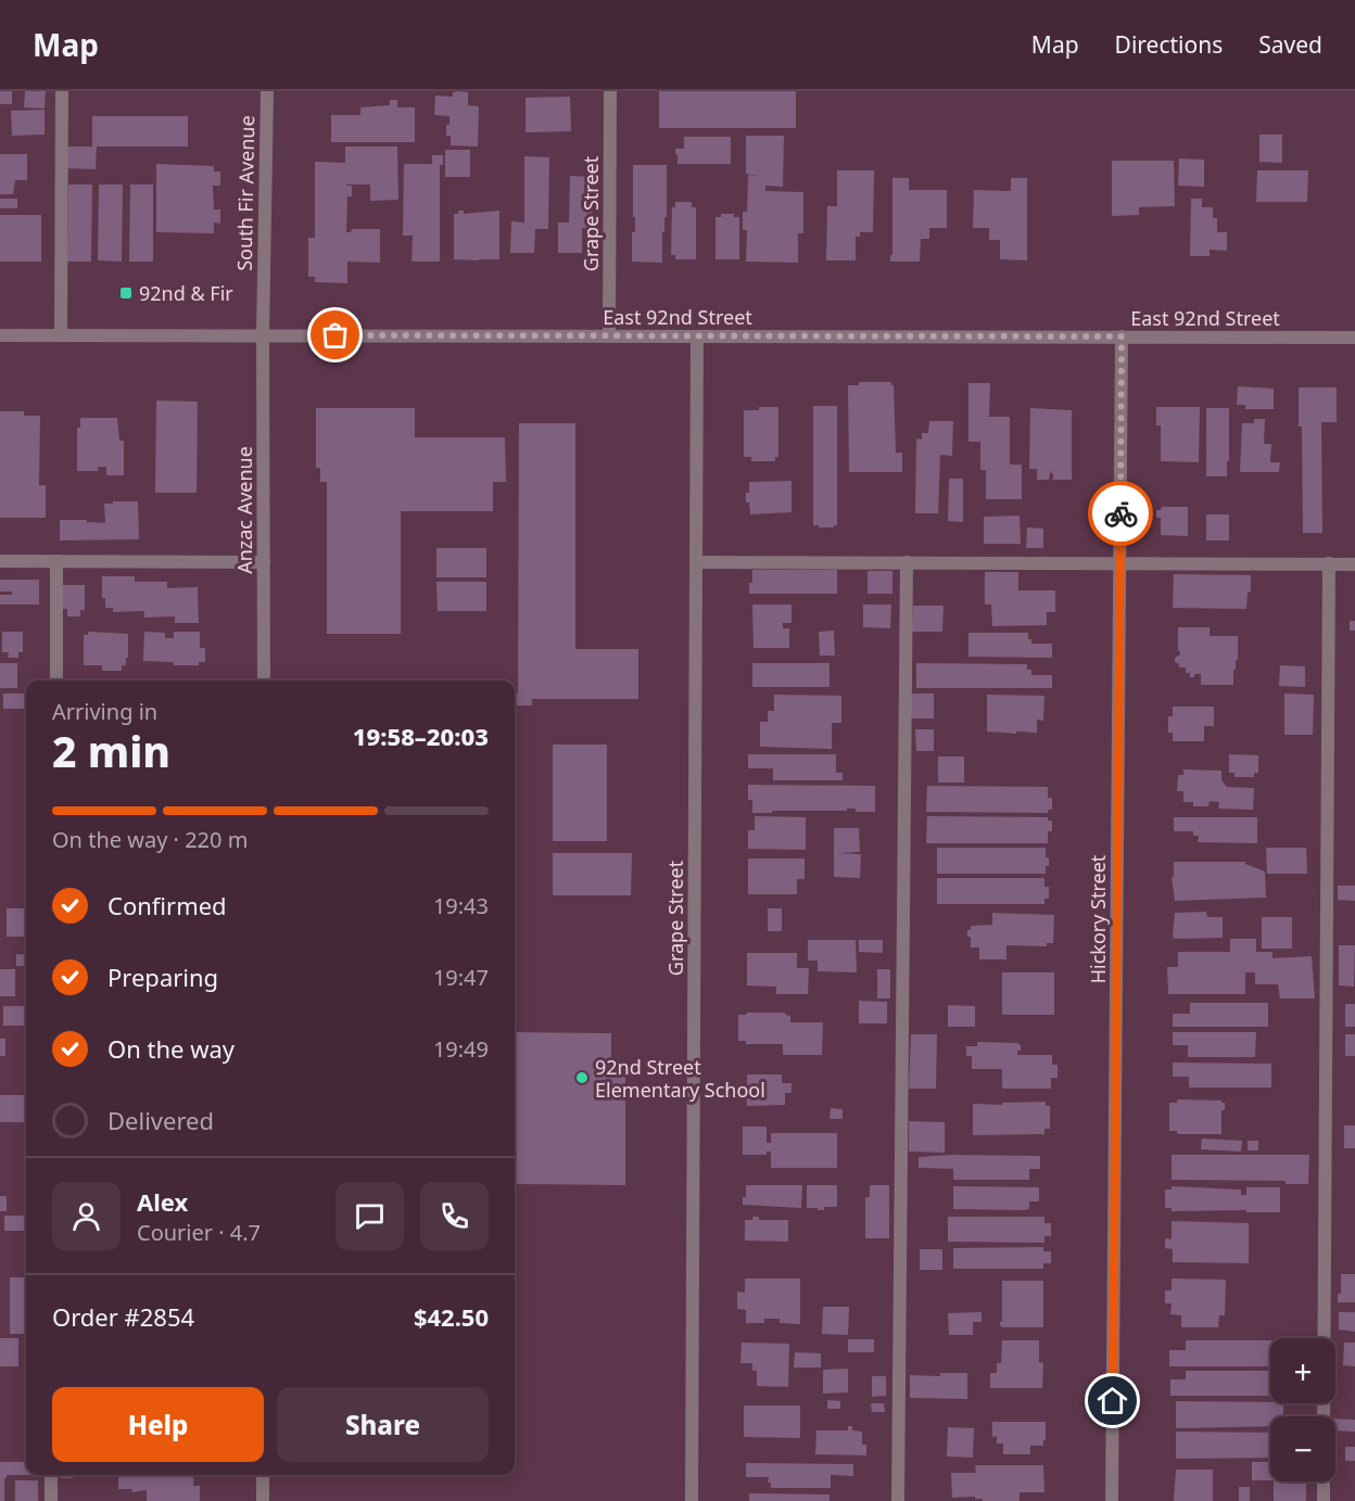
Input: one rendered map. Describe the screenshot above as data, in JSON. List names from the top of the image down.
{
  "streets": {
    "street": [
      "South Fir Avenue",
      "Grape Street",
      "East 92nd Street",
      "Anzac Avenue",
      "Hickory Street"
    ]
  },
  "crossings": [
    ["South Fir Avenue", "East 92nd Street"],
    ["South Fir Avenue", "Anzac Avenue"],
    ["Grape Street", "East 92nd Street"],
    ["East 92nd Street", "Anzac Avenue"],
    ["East 92nd Street", "Hickory Street"]
  ],
  "places": {
    "transit": ["92nd & Fir"],
    "other": ["92nd Street Elementary School"]
  },
  "page": {
    "header": "Map",
    "nav": ["Map", "Directions", "Saved"],
    "heading": ["2 min", "Arriving in", "19:58–20:03"],
    "panel": [
      "Alex",
      "Courier · 4.7",
      "Order #2854",
      "$42.50"
    ],
    "bar": "On the way · 220 m",
    "list": [
      ["Confirmed", "19:43"],
      ["Preparing", "19:47"],
      ["On the way", "19:49"],
      "Delivered"
    ],
    "map_buttons": ["+", "−"],
    "buttons": ["Help", "Share"]
  }
}
